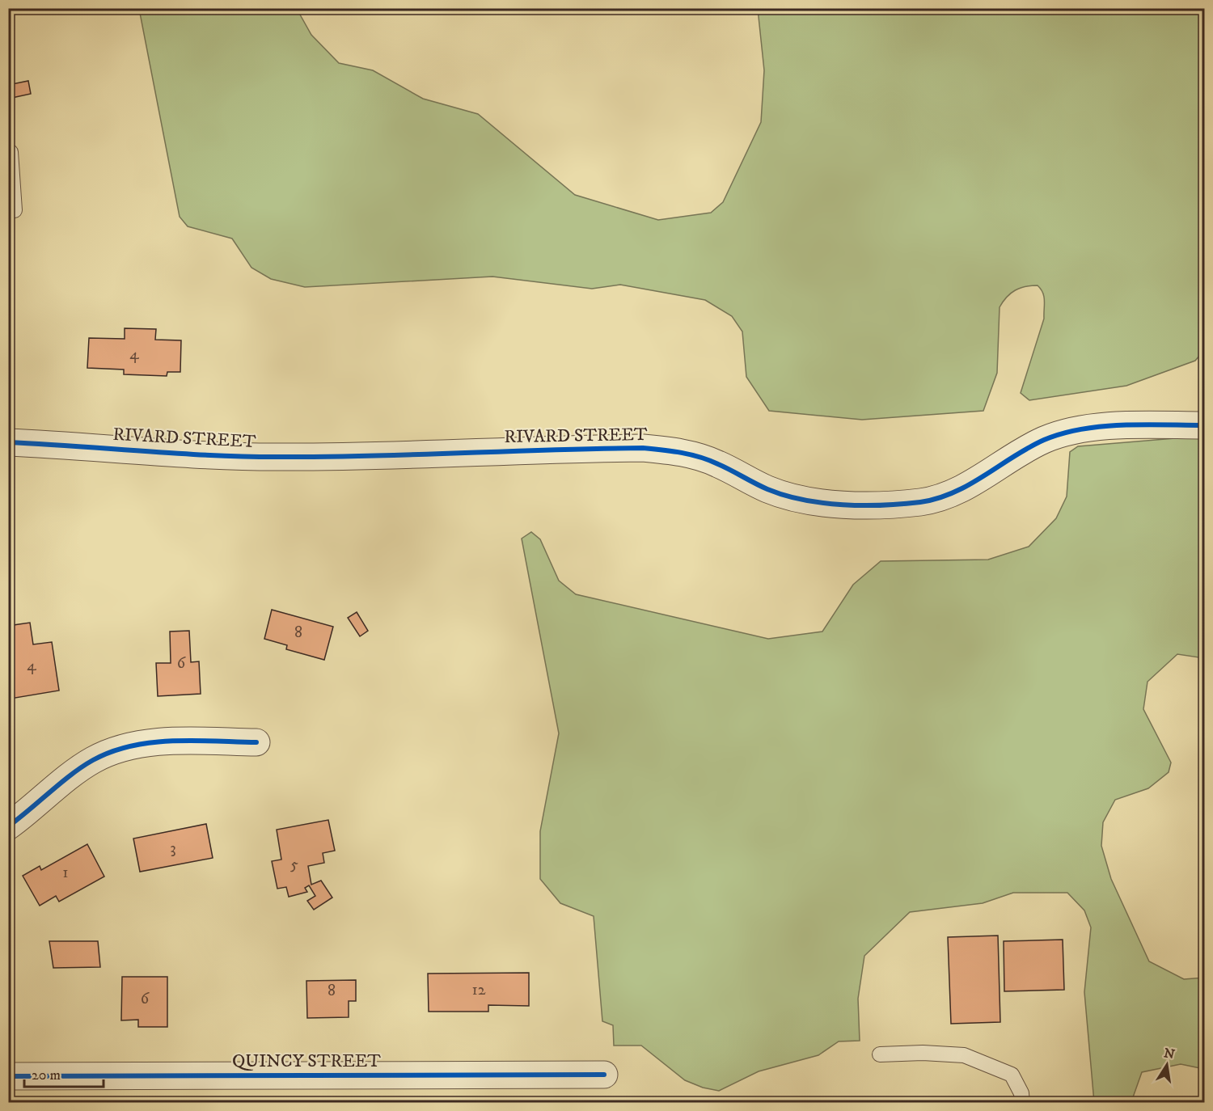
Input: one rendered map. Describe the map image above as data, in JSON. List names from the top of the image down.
{
  "streets": {
    "street": ["RIVARD STREET", "QUINCY STREET"]
  },
  "house_numbers": [
    "4",
    "8",
    "6",
    "4",
    "3",
    "5",
    "1",
    "12",
    "8",
    "6"
  ],
  "scale_bar": "20 m",
  "north": "top"
}
